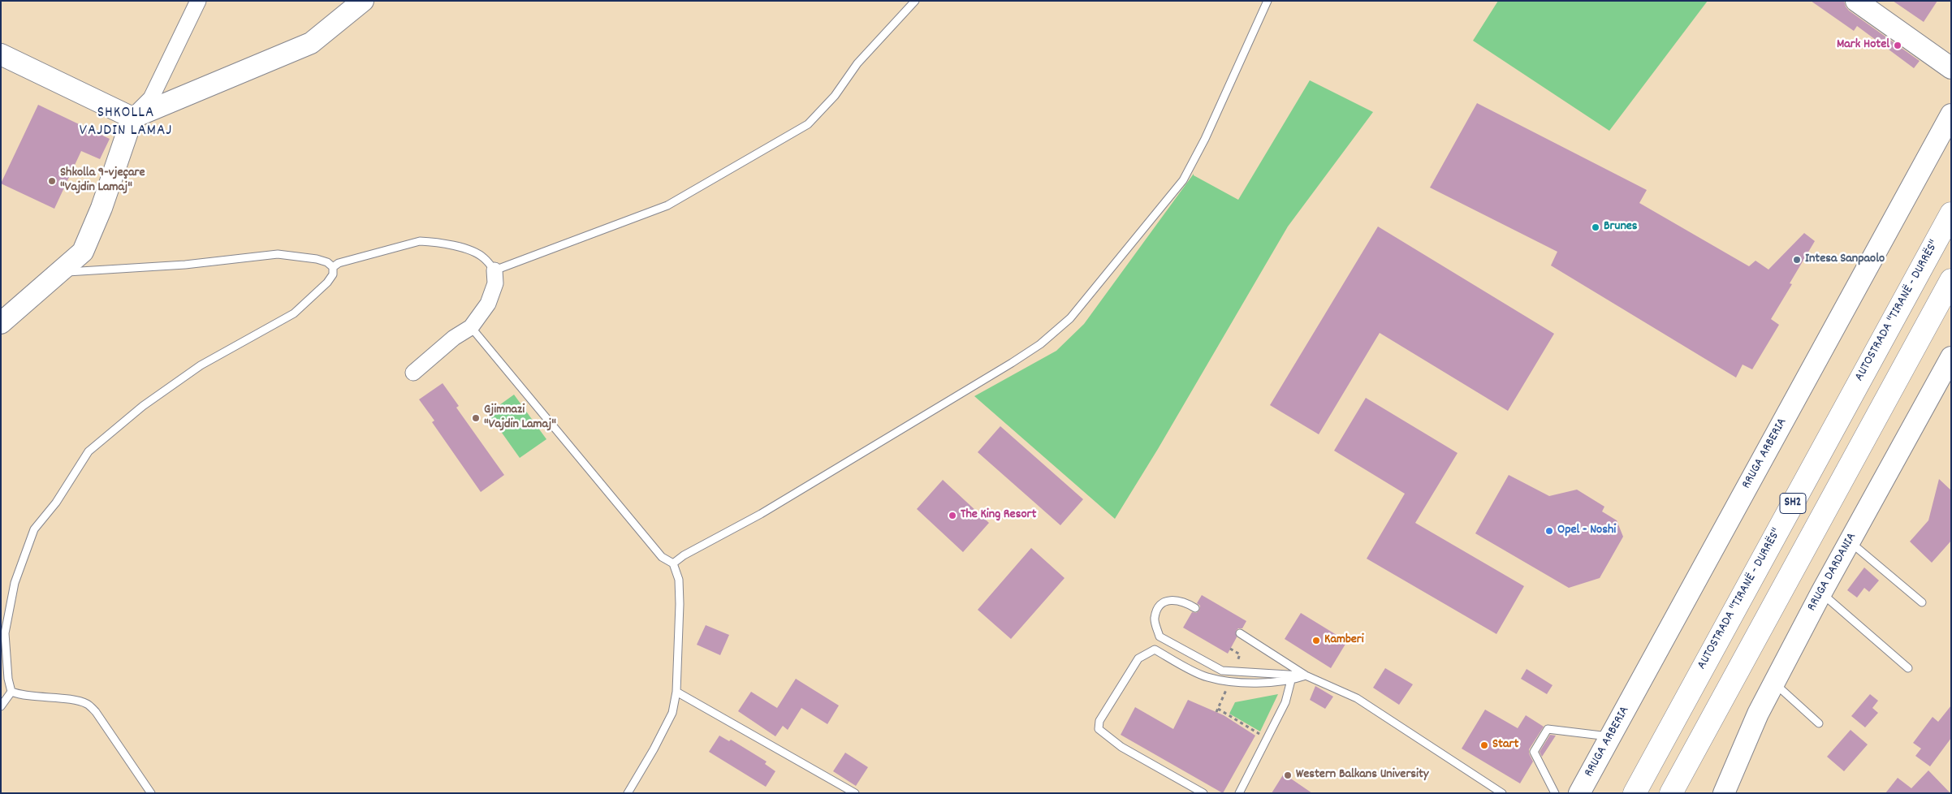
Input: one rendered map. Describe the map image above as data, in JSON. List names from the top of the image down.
{
  "streets": {
    "highway": ["AUTOSTRADA \"TIRANË - DURRËS\"", "SH2"],
    "main road": ["RRUGA ARBERIA", "RRUGA DARDANIA"]
  },
  "districts": ["SHKOLLA VAJDIN LAMAJ"],
  "places": [
    "Mark Hotel",
    "Shkolla 9-vjeçare \"Vajdin Lamaj\"",
    "Brunes",
    "Intesa Sanpaolo",
    "Gjimnazi \"Vajdin Lamaj\"",
    "The King Resort",
    "Opel - Noshi",
    "Kamberi",
    "Start",
    "Western Balkans University"
  ]
}
